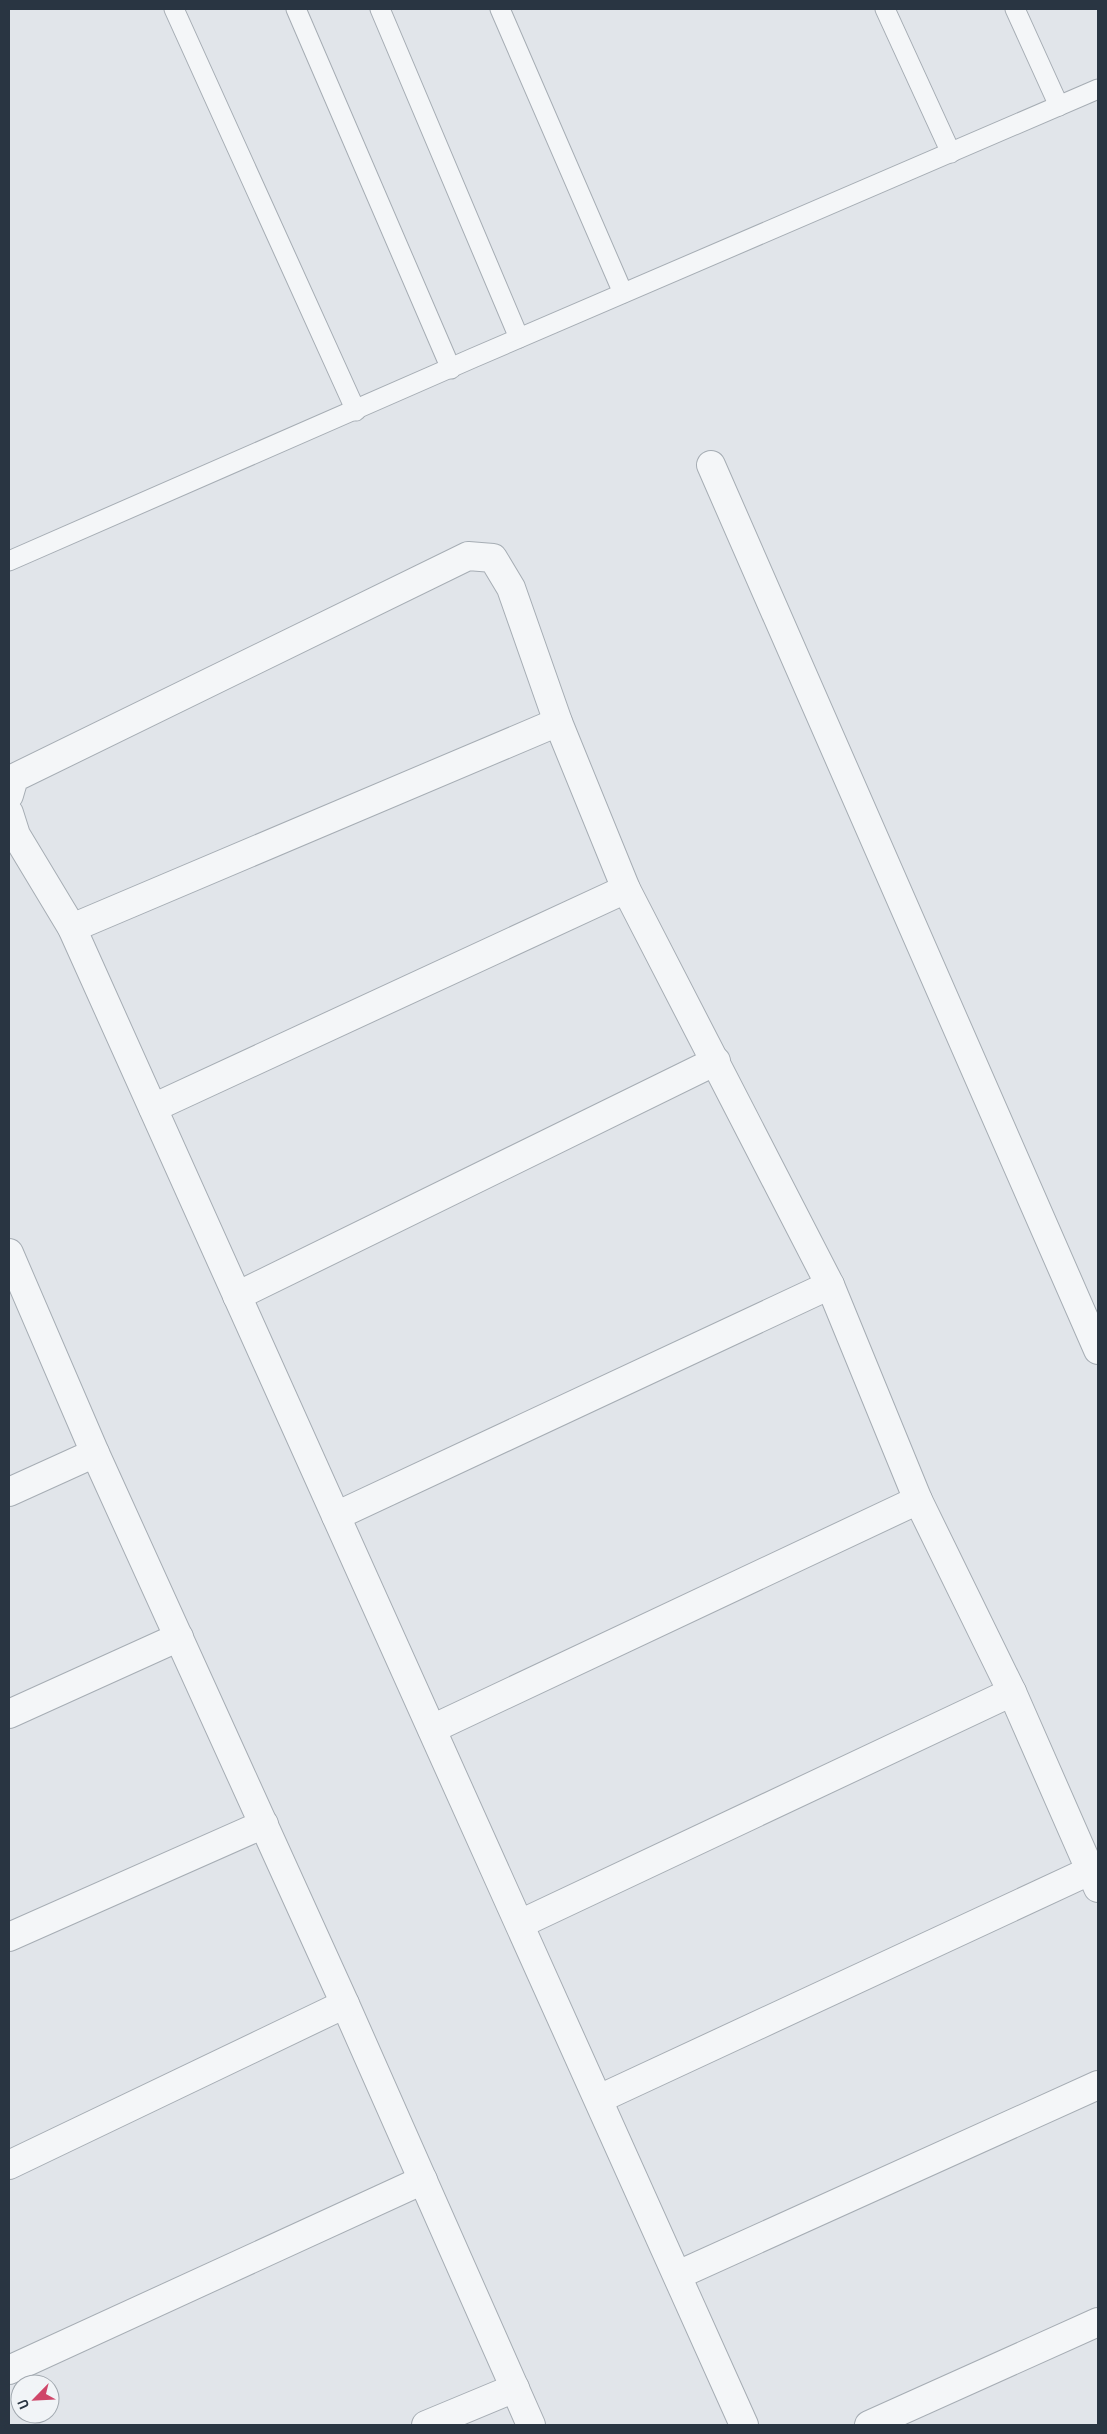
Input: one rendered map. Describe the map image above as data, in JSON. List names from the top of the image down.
{
  "north": "bottom left"
}
